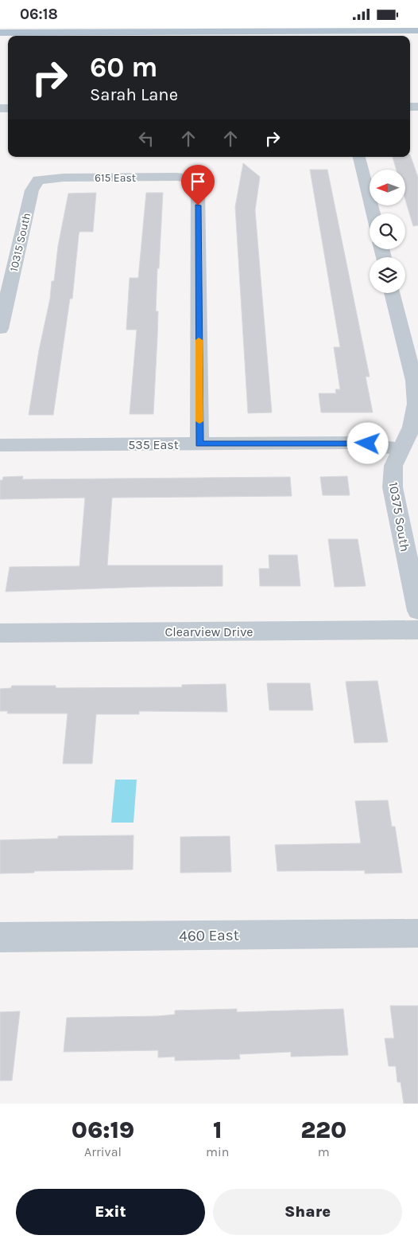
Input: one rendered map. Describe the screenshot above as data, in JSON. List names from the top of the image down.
{
  "streets": {
    "street": [
      "615 East",
      "10315 South",
      "535 East",
      "10375 South",
      "Clearview Drive",
      "460 East"
    ]
  },
  "crossings": [
    ["615 East", "10315 South"],
    ["615 East", "535 East"],
    ["535 East", "10375 South"]
  ],
  "north": "left",
  "page": {
    "status": "06:18",
    "turn": ["60 m", "Sarah Lane"],
    "eta": [
      "06:19",
      "Arrival",
      "1",
      "min",
      "220",
      "m"
    ],
    "buttons": ["Exit", "Share"]
  }
}
